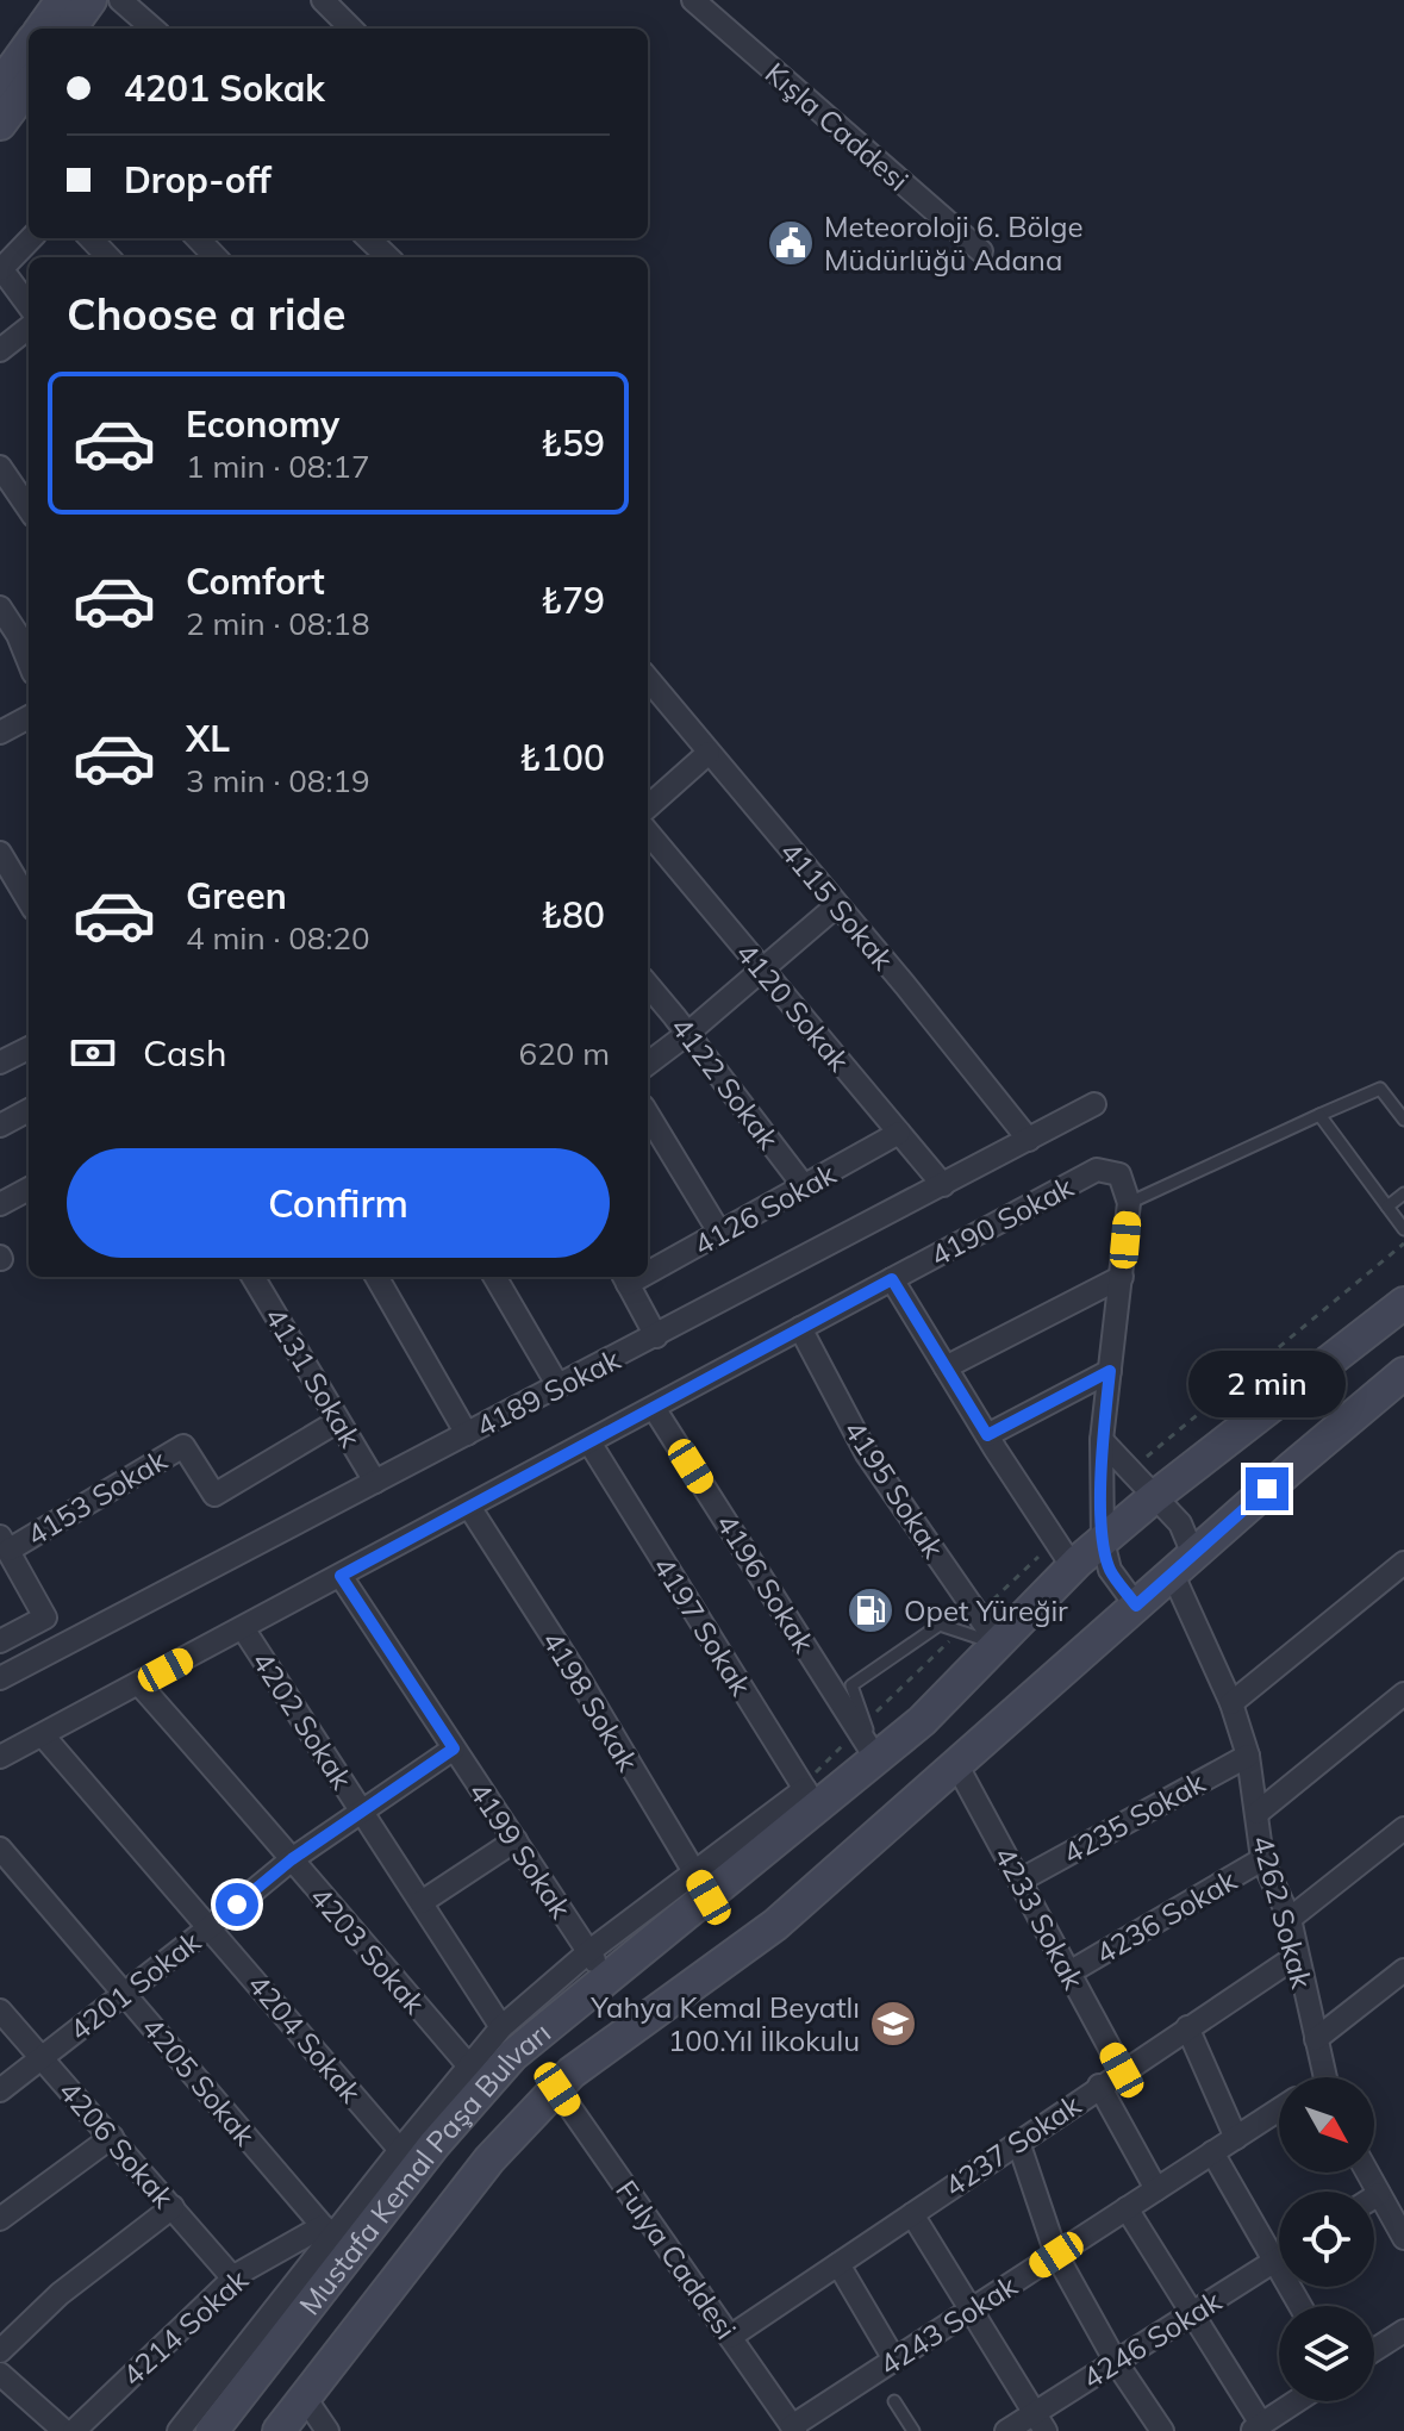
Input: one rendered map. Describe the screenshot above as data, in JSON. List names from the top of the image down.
{
  "streets": {
    "main road": ["Mustafa Kemal Paşa Bulvarı"],
    "street": [
      "Kışla Caddesi",
      "4115 Sokak",
      "4120 Sokak",
      "4122 Sokak",
      "4126 Sokak",
      "4190 Sokak",
      "4131 Sokak",
      "4189 Sokak",
      "4195 Sokak",
      "4153 Sokak",
      "4196 Sokak",
      "4197 Sokak",
      "4198 Sokak",
      "4202 Sokak",
      "4235 Sokak",
      "4199 Sokak",
      "4262 Sokak",
      "4236 Sokak",
      "4233 Sokak",
      "4203 Sokak",
      "4201 Sokak",
      "4204 Sokak",
      "4205 Sokak",
      "4206 Sokak",
      "4237 Sokak",
      "Fulya Caddesi",
      "4243 Sokak",
      "4214 Sokak",
      "4246 Sokak"
    ]
  },
  "crossings": [
    ["4115 Sokak", "4189 Sokak"],
    ["4120 Sokak", "4126 Sokak"],
    ["4120 Sokak", "4189 Sokak"],
    ["4122 Sokak", "4126 Sokak"],
    ["4190 Sokak", "4195 Sokak"],
    ["4190 Sokak", "4196 Sokak"],
    ["4190 Sokak", "4197 Sokak"],
    ["4190 Sokak", "4198 Sokak"],
    ["4190 Sokak", "4202 Sokak"],
    ["4190 Sokak", "4199 Sokak"],
    ["4190 Sokak", "4203 Sokak"],
    ["4190 Sokak", "4204 Sokak"],
    ["4131 Sokak", "4189 Sokak"],
    ["4131 Sokak", "4153 Sokak"],
    ["4195 Sokak", "Mustafa Kemal Paşa Bulvarı"],
    ["4196 Sokak", "Mustafa Kemal Paşa Bulvarı"],
    ["4197 Sokak", "Mustafa Kemal Paşa Bulvarı"],
    ["4198 Sokak", "Mustafa Kemal Paşa Bulvarı"],
    ["4202 Sokak", "4201 Sokak"],
    ["4235 Sokak", "4262 Sokak"],
    ["4235 Sokak", "4233 Sokak"],
    ["4199 Sokak", "4201 Sokak"],
    ["4199 Sokak", "Mustafa Kemal Paşa Bulvarı"],
    ["4262 Sokak", "4236 Sokak"],
    ["4262 Sokak", "4237 Sokak"],
    ["4262 Sokak", "Mustafa Kemal Paşa Bulvarı"],
    ["4236 Sokak", "4233 Sokak"],
    ["4233 Sokak", "4237 Sokak"],
    ["4233 Sokak", "Mustafa Kemal Paşa Bulvarı"],
    ["4203 Sokak", "4201 Sokak"],
    ["4203 Sokak", "Mustafa Kemal Paşa Bulvarı"],
    ["4201 Sokak", "4204 Sokak"],
    ["4201 Sokak", "4205 Sokak"],
    ["4201 Sokak", "4206 Sokak"],
    ["4204 Sokak", "Mustafa Kemal Paşa Bulvarı"],
    ["4205 Sokak", "Mustafa Kemal Paşa Bulvarı"],
    ["4205 Sokak", "4214 Sokak"],
    ["4206 Sokak", "4214 Sokak"],
    ["4237 Sokak", "Fulya Caddesi"],
    ["Mustafa Kemal Paşa Bulvarı", "Fulya Caddesi"],
    ["Mustafa Kemal Paşa Bulvarı", "4214 Sokak"],
    ["Fulya Caddesi", "4243 Sokak"]
  ],
  "places": {
    "public building": ["Meteoroloji 6. Bölge Müdürlüğü Adana"],
    "fuel station": ["Opet Yüreğir"],
    "school or university": ["Yahya Kemal Beyatlı 100.Yıl İlkokulu"]
  },
  "north": "bottom right",
  "page": {
    "banner": ["4201 Sokak", "Drop-off"],
    "heading": "Choose a ride",
    "list": [
      {
        "name": "Economy",
        "note": "1 min · 08:17",
        "value": "₺59"
      },
      {
        "name": "Comfort",
        "note": "2 min · 08:18",
        "value": "₺79"
      },
      {
        "name": "XL",
        "note": "3 min · 08:19",
        "value": "₺100"
      },
      {
        "name": "Green",
        "note": "4 min · 08:20",
        "value": "₺80"
      }
    ],
    "pay": ["Cash", "620 m"],
    "buttons": "Confirm",
    "bubble": "2 min"
  }
}
